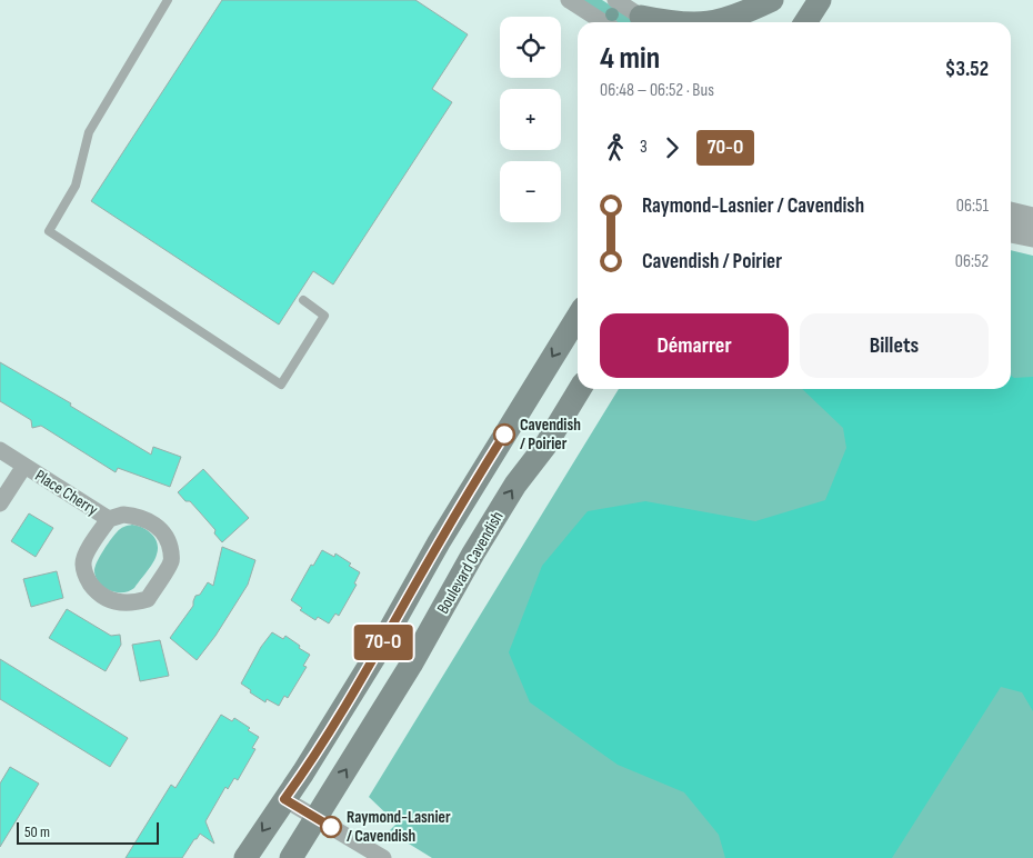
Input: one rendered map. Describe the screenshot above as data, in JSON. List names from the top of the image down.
{
  "streets": {
    "main road": ["Boulevard Cavendish"],
    "street": ["Place Cherry"]
  },
  "places": ["Cavendish / Poirier", "Raymond-Lasnier / Cavendish"],
  "lines": ["bus line 70-O"],
  "scale_bar": "50 m",
  "page": {
    "on_map": "70-O",
    "map_buttons": ["+", "−"],
    "heading": ["4 min", "06:48 – 06:52 · Bus", "$3.52"],
    "legs": ["3", "70-O"],
    "list": [
      {
        "name": "Raymond-Lasnier / Cavendish",
        "value": "06:51"
      },
      {
        "name": "Cavendish / Poirier",
        "value": "06:52"
      }
    ],
    "buttons": ["Démarrer", "Billets"],
    "scale": "50 m"
  }
}
